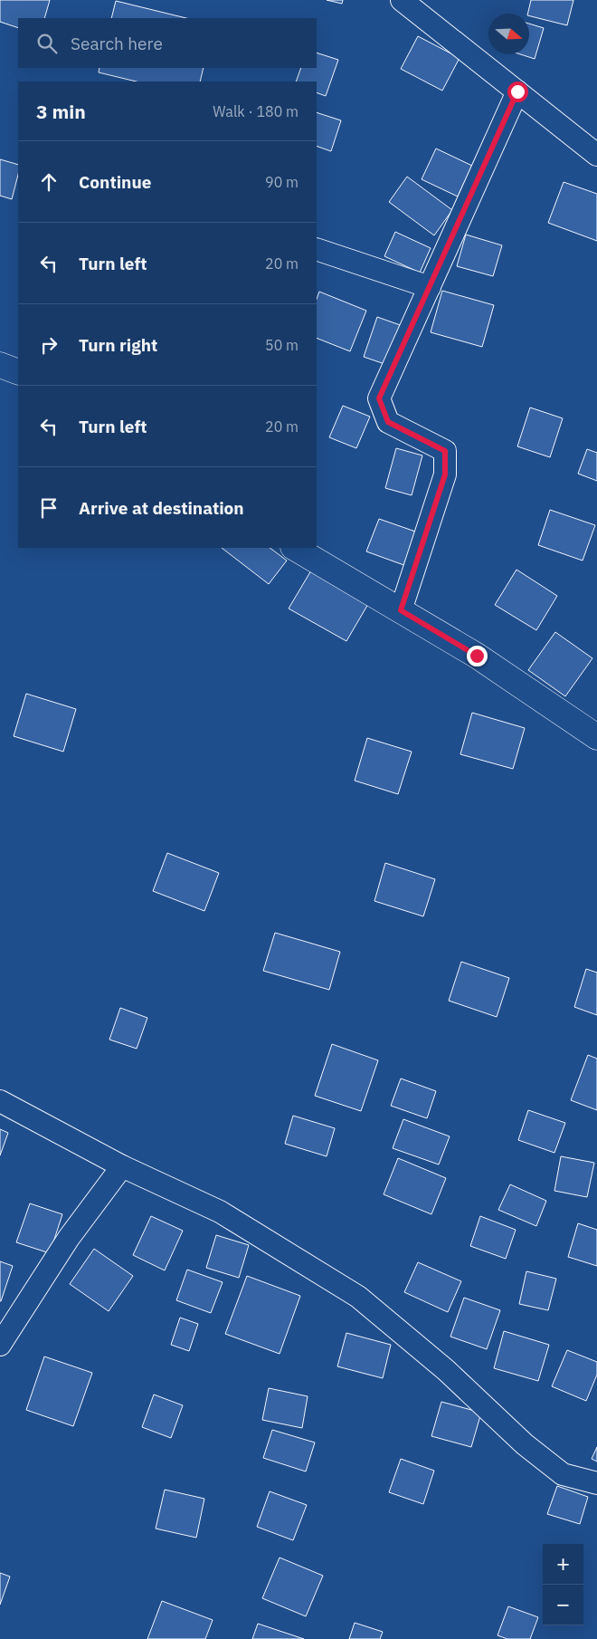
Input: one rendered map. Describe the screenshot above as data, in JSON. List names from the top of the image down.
{
  "north": "right",
  "page": {
    "search": "Search here",
    "heading": ["3 min", "Walk · 180 m"],
    "list": [
      ["Continue", "90 m"],
      ["Turn left", "20 m"],
      ["Turn right", "50 m"],
      ["Turn left", "20 m"],
      "Arrive at destination"
    ],
    "map_buttons": ["+", "−"]
  }
}
